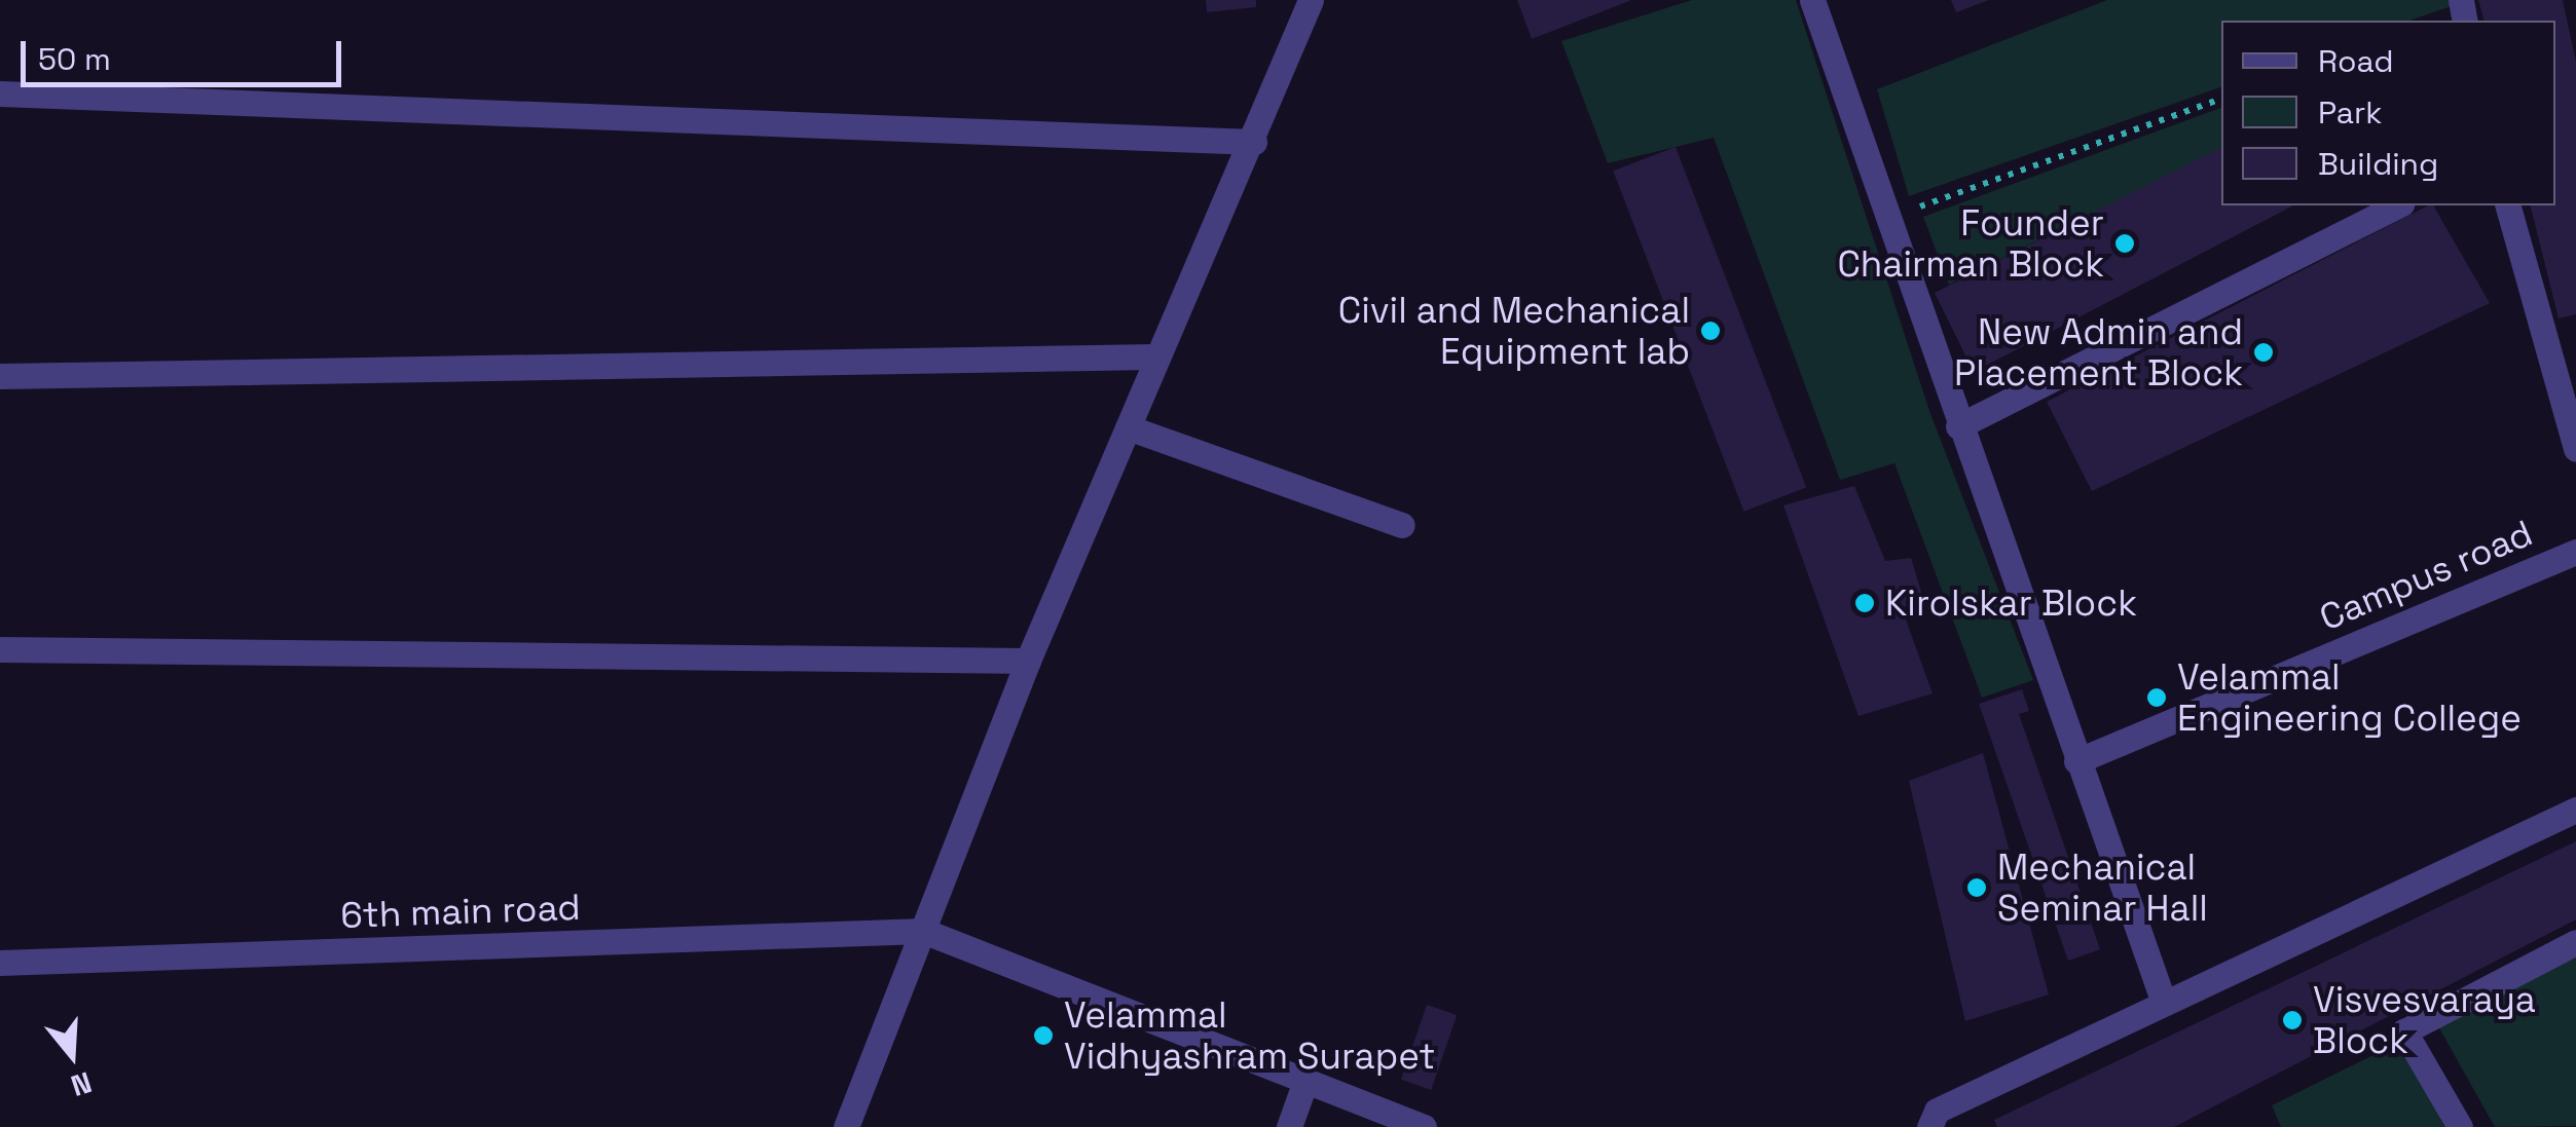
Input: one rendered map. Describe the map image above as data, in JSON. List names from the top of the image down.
{
  "streets": {
    "street": ["Campus road", "6th main road"]
  },
  "places": [
    "Founder Chairman Block",
    "Civil and Mechanical Equipment lab",
    "New Admin and Placement Block",
    "Kirolskar Block",
    "Velammal Engineering College",
    "Mechanical Seminar Hall",
    "Visvesvaraya Block",
    "Velammal Vidhyashram Surapet"
  ],
  "legend": ["Road", "Park", "Building"],
  "scale_bar": "50 m",
  "north": "bottom"
}
